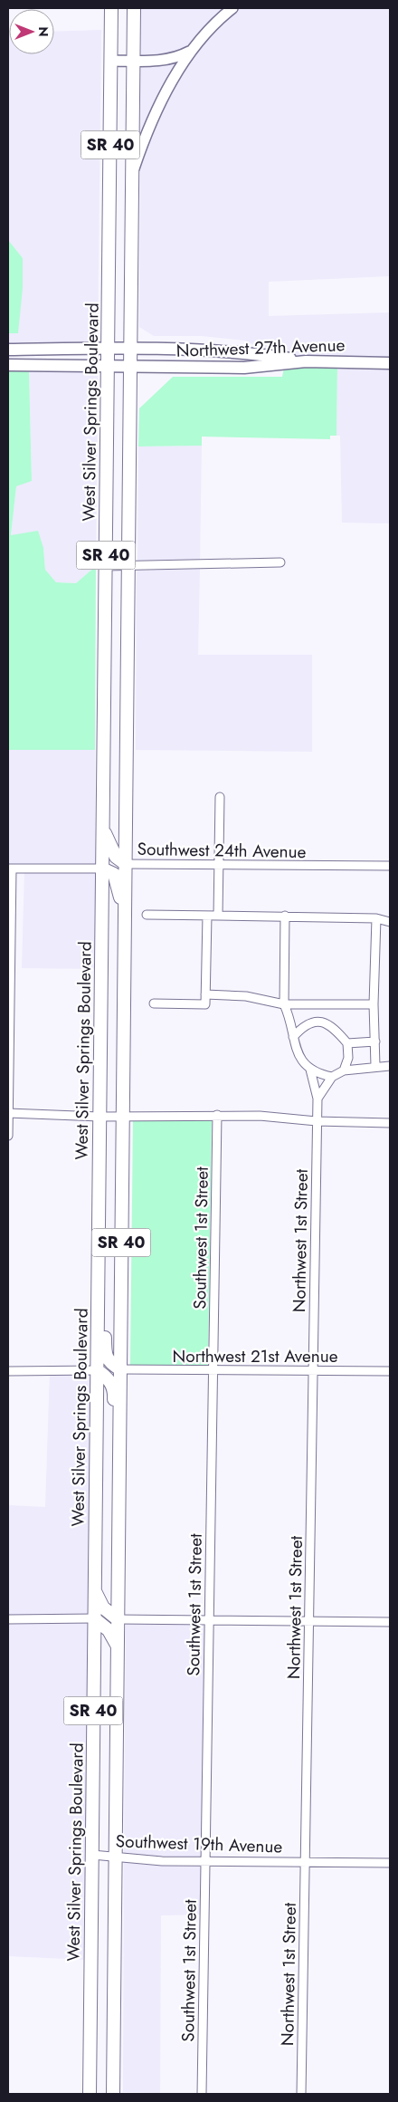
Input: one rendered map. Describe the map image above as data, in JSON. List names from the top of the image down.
{
  "streets": {
    "main road": ["SR 40", "Northwest 27th Avenue", "West Silver Springs Boulevard"],
    "street": [
      "Southwest 24th Avenue",
      "Southwest 1st Street",
      "Northwest 1st Street",
      "Northwest 21st Avenue",
      "Southwest 19th Avenue"
    ]
  },
  "crossings": [
    ["SR 40", "Northwest 27th Avenue"],
    ["SR 40", "Southwest 24th Avenue"],
    ["SR 40", "Northwest 21st Avenue"],
    ["SR 40", "Southwest 19th Avenue"],
    ["Northwest 27th Avenue", "West Silver Springs Boulevard"],
    ["West Silver Springs Boulevard", "Southwest 19th Avenue"],
    ["Southwest 1st Street", "Northwest 21st Avenue"],
    ["Southwest 1st Street", "Southwest 19th Avenue"],
    ["Northwest 1st Street", "Northwest 21st Avenue"],
    ["Northwest 1st Street", "Southwest 19th Avenue"]
  ],
  "north": "right"
}
